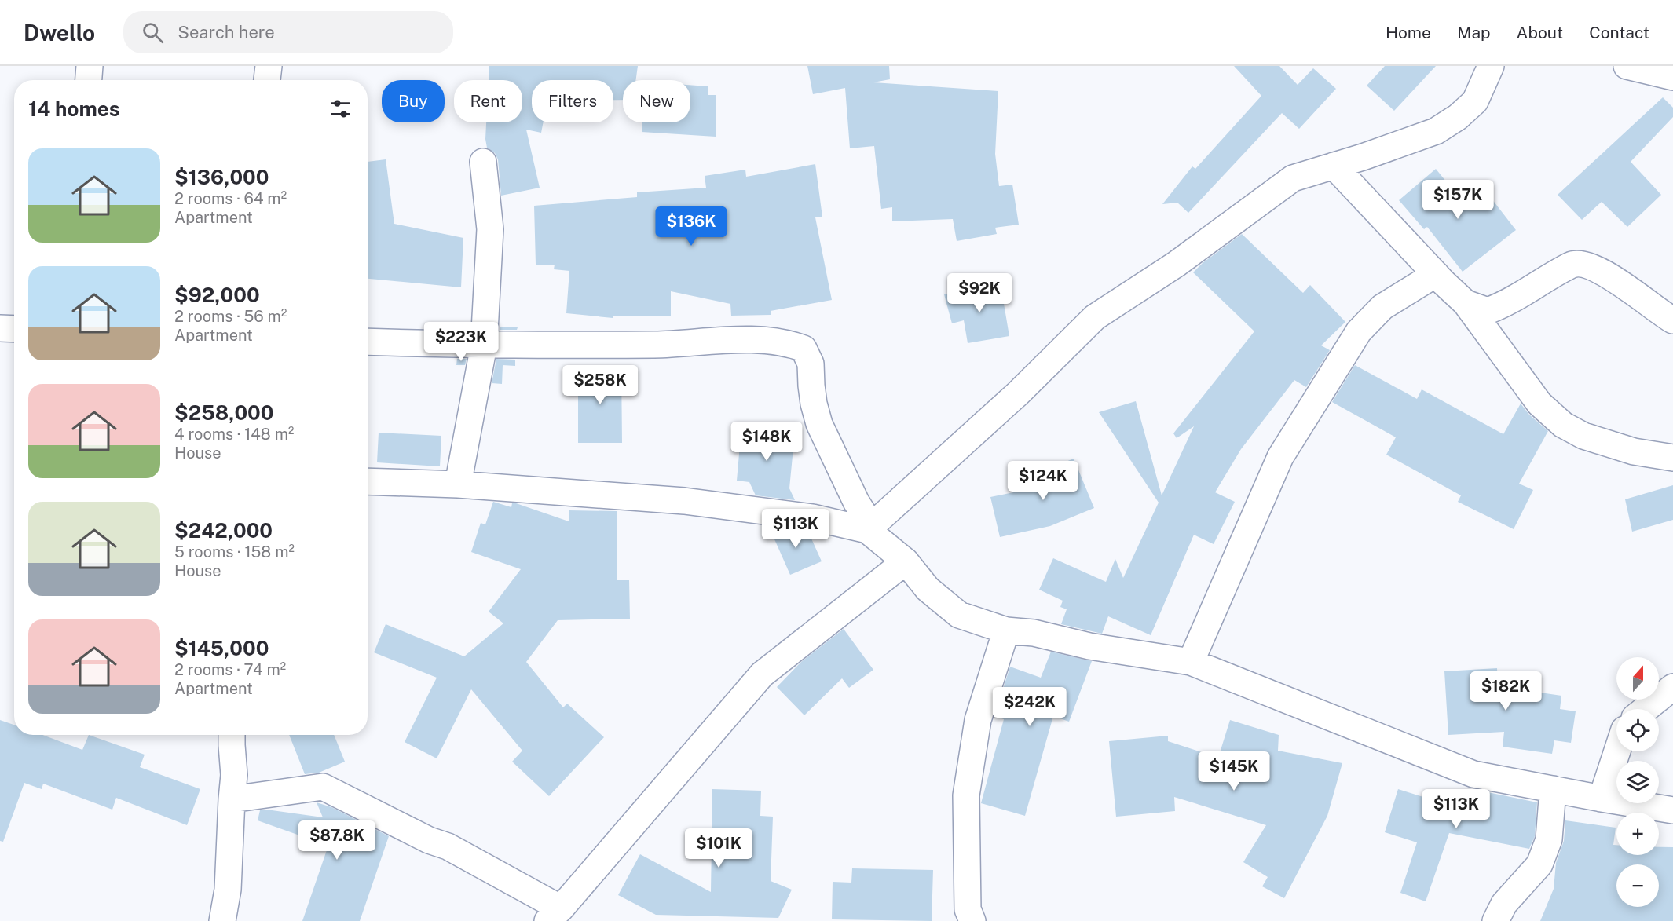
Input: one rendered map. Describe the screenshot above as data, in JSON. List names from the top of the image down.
{
  "north": "top",
  "page": {
    "header": "Dwello",
    "search": "Search here",
    "nav": [
      "Home",
      "Map",
      "About",
      "Contact"
    ],
    "chip": [
      "Buy",
      "Rent",
      "Filters",
      "New"
    ],
    "heading": "14 homes",
    "list": [
      {
        "name": "$136,000",
        "note": "2 rooms · 64 m² · Apartment"
      },
      {
        "name": "$92,000",
        "note": "2 rooms · 56 m² · Apartment"
      },
      {
        "name": "$258,000",
        "note": "4 rooms · 148 m² · House"
      },
      {
        "name": "$242,000",
        "note": "5 rooms · 158 m² · House"
      },
      {
        "name": "$145,000",
        "note": "2 rooms · 74 m² · Apartment"
      }
    ],
    "price": [
      "$157K",
      "$136K",
      "$92K",
      "$223K",
      "$258K",
      "$148K",
      "$124K",
      "$113K",
      "$182K",
      "$242K",
      "$145K",
      "$113K",
      "$87.8K",
      "$101K"
    ],
    "map_buttons": ["+", "−"]
  }
}
